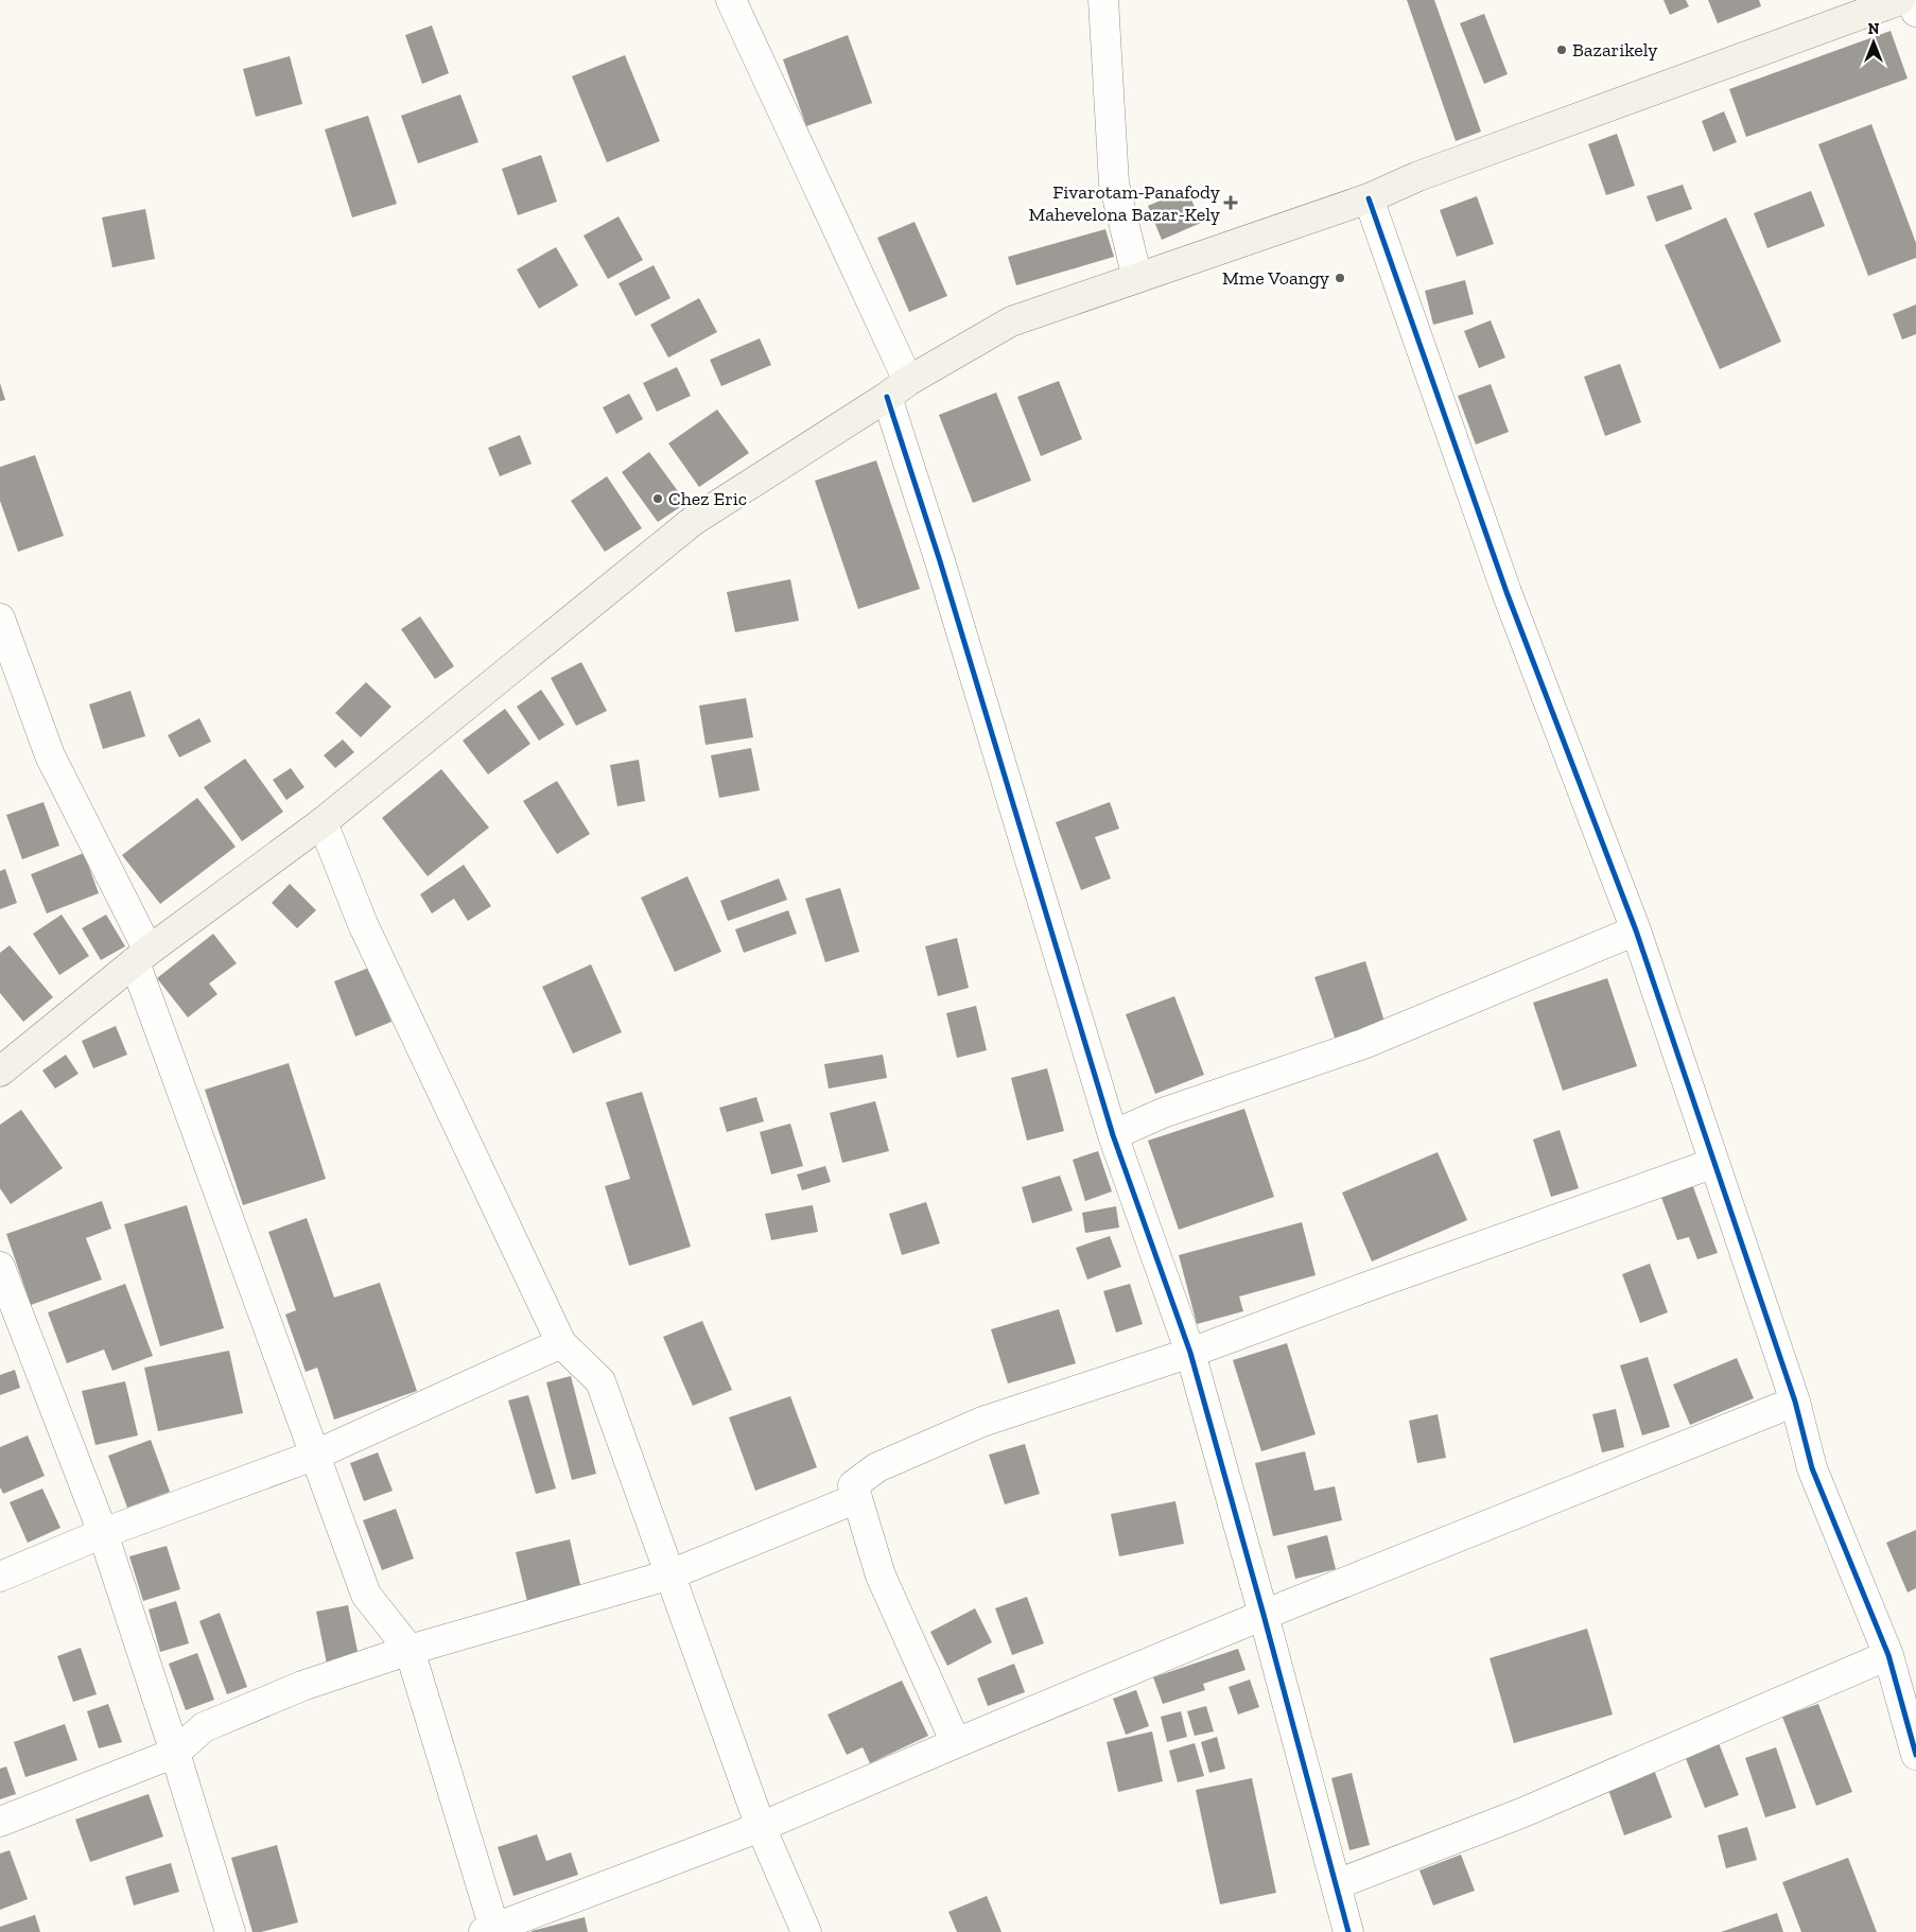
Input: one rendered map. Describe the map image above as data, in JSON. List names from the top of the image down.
{
  "places": {
    "other": ["Bazarikely", "Mme Voangy", "Chez Eric"],
    "health": ["Fivarotam-Panafody Mahevelona Bazar-Kely"]
  },
  "north": "top"
}
